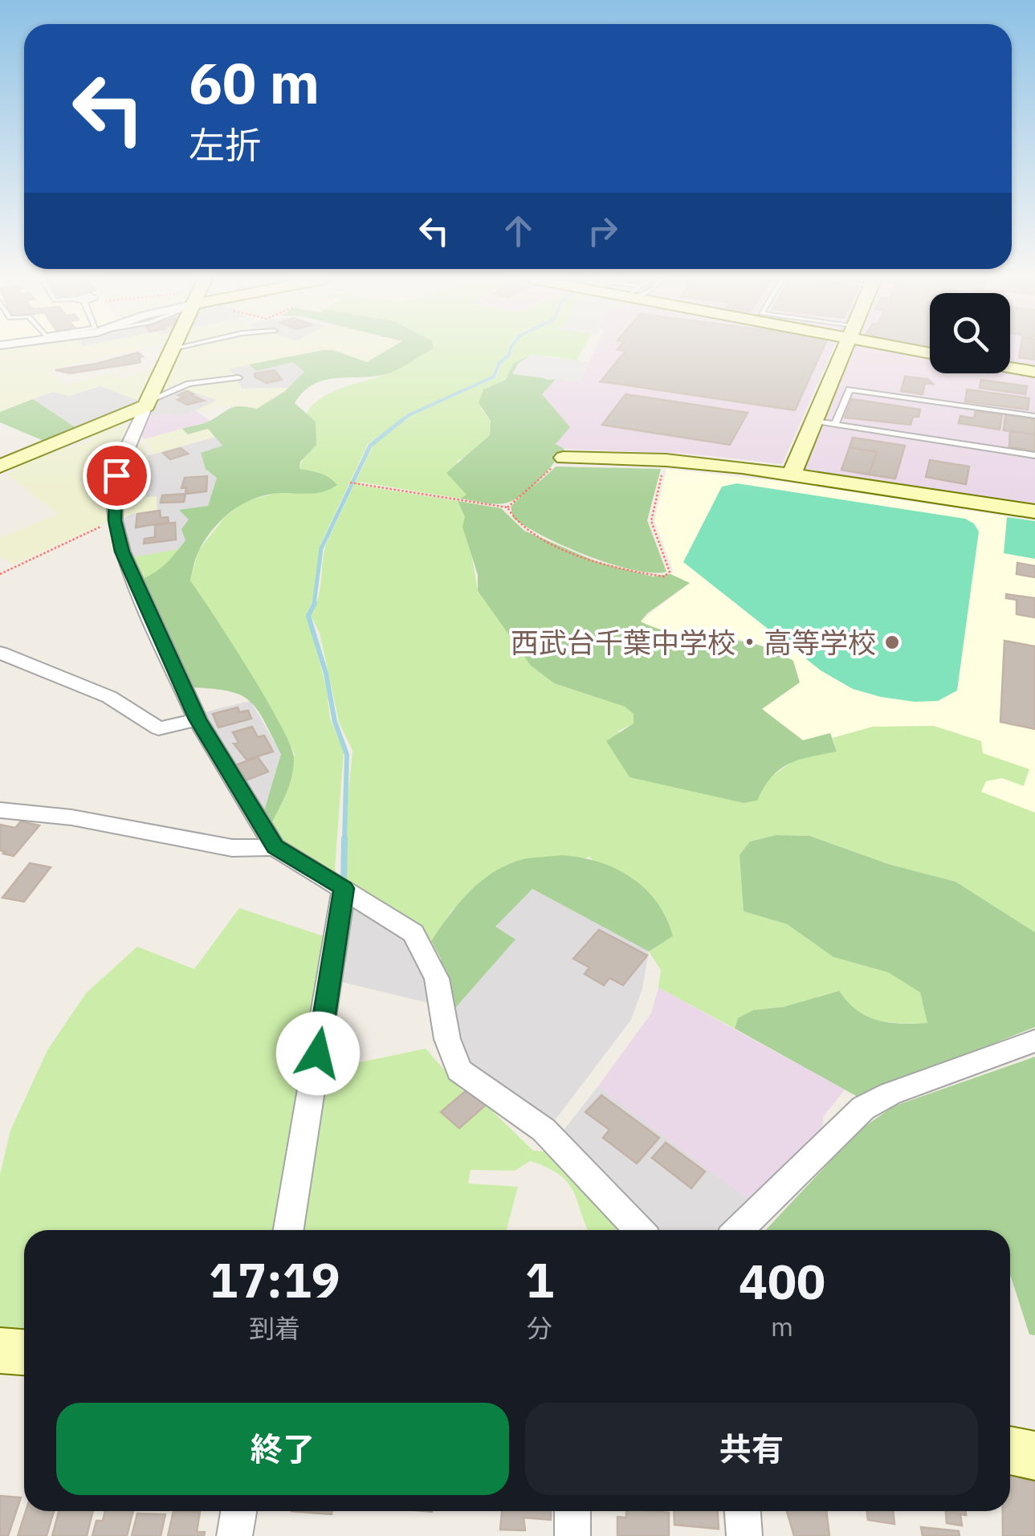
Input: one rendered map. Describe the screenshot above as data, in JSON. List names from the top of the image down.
{
  "places": ["西武台千葉中学校・高等学校"],
  "page": {
    "turn": ["60 m", "左折"],
    "eta": [
      "17:19",
      "到着",
      "1",
      "分",
      "400",
      "m"
    ],
    "buttons": ["終了", "共有"]
  }
}
